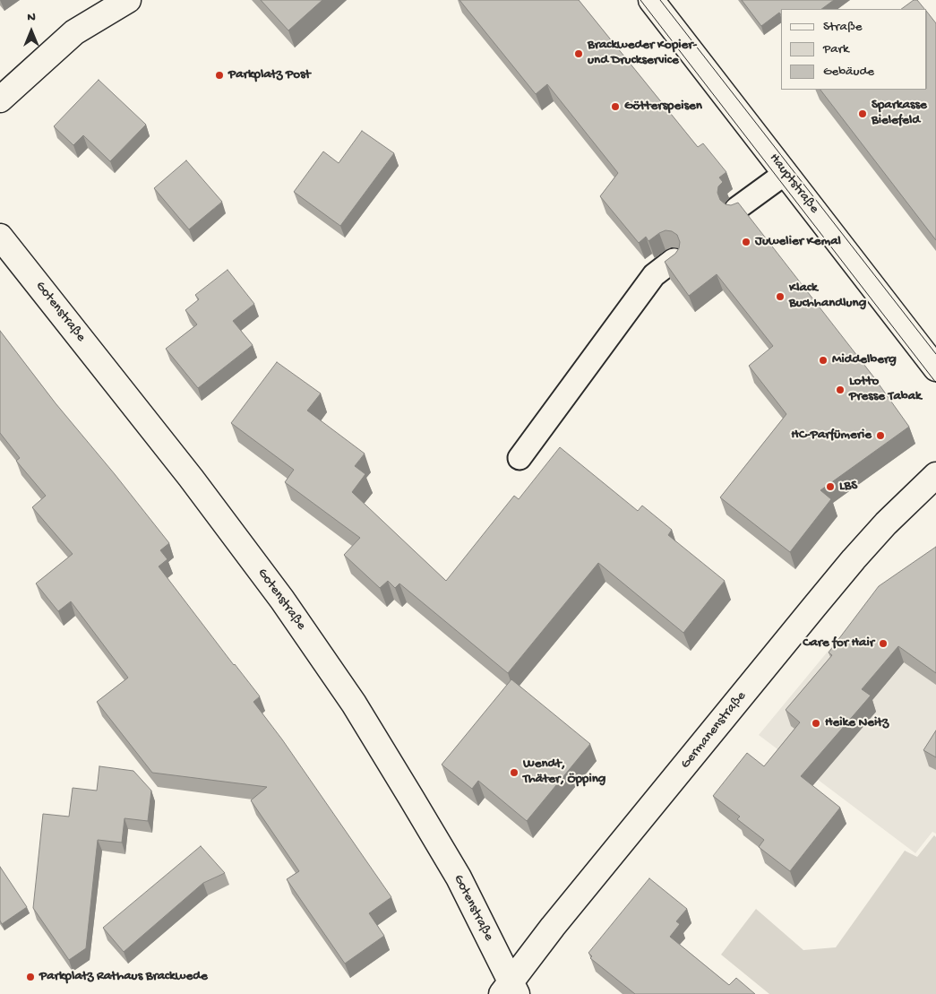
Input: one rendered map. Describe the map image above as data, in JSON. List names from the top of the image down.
{
  "streets": {
    "street": ["Hauptstraße", "Gotenstraße", "Germanenstraße"]
  },
  "crossings": [
    ["Gotenstraße", "Germanenstraße"]
  ],
  "places": [
    "Brackweder Kopier- und Druckservice",
    "Parkplatz Post",
    "Götterspeisen",
    "Sparkasse Bielefeld",
    "Juwelier Kemal",
    "Klack Buchhandlung",
    "Middelberg",
    "Lotto Presse Tabak",
    "HC-Parfümerie",
    "LBS",
    "Care for Hair",
    "Heike Neitz",
    "Wendt, Thäter, Öpping",
    "Parkplatz Rathaus Brackwede"
  ],
  "legend": ["Straße", "Park", "Gebäude"],
  "north": "top"
}
